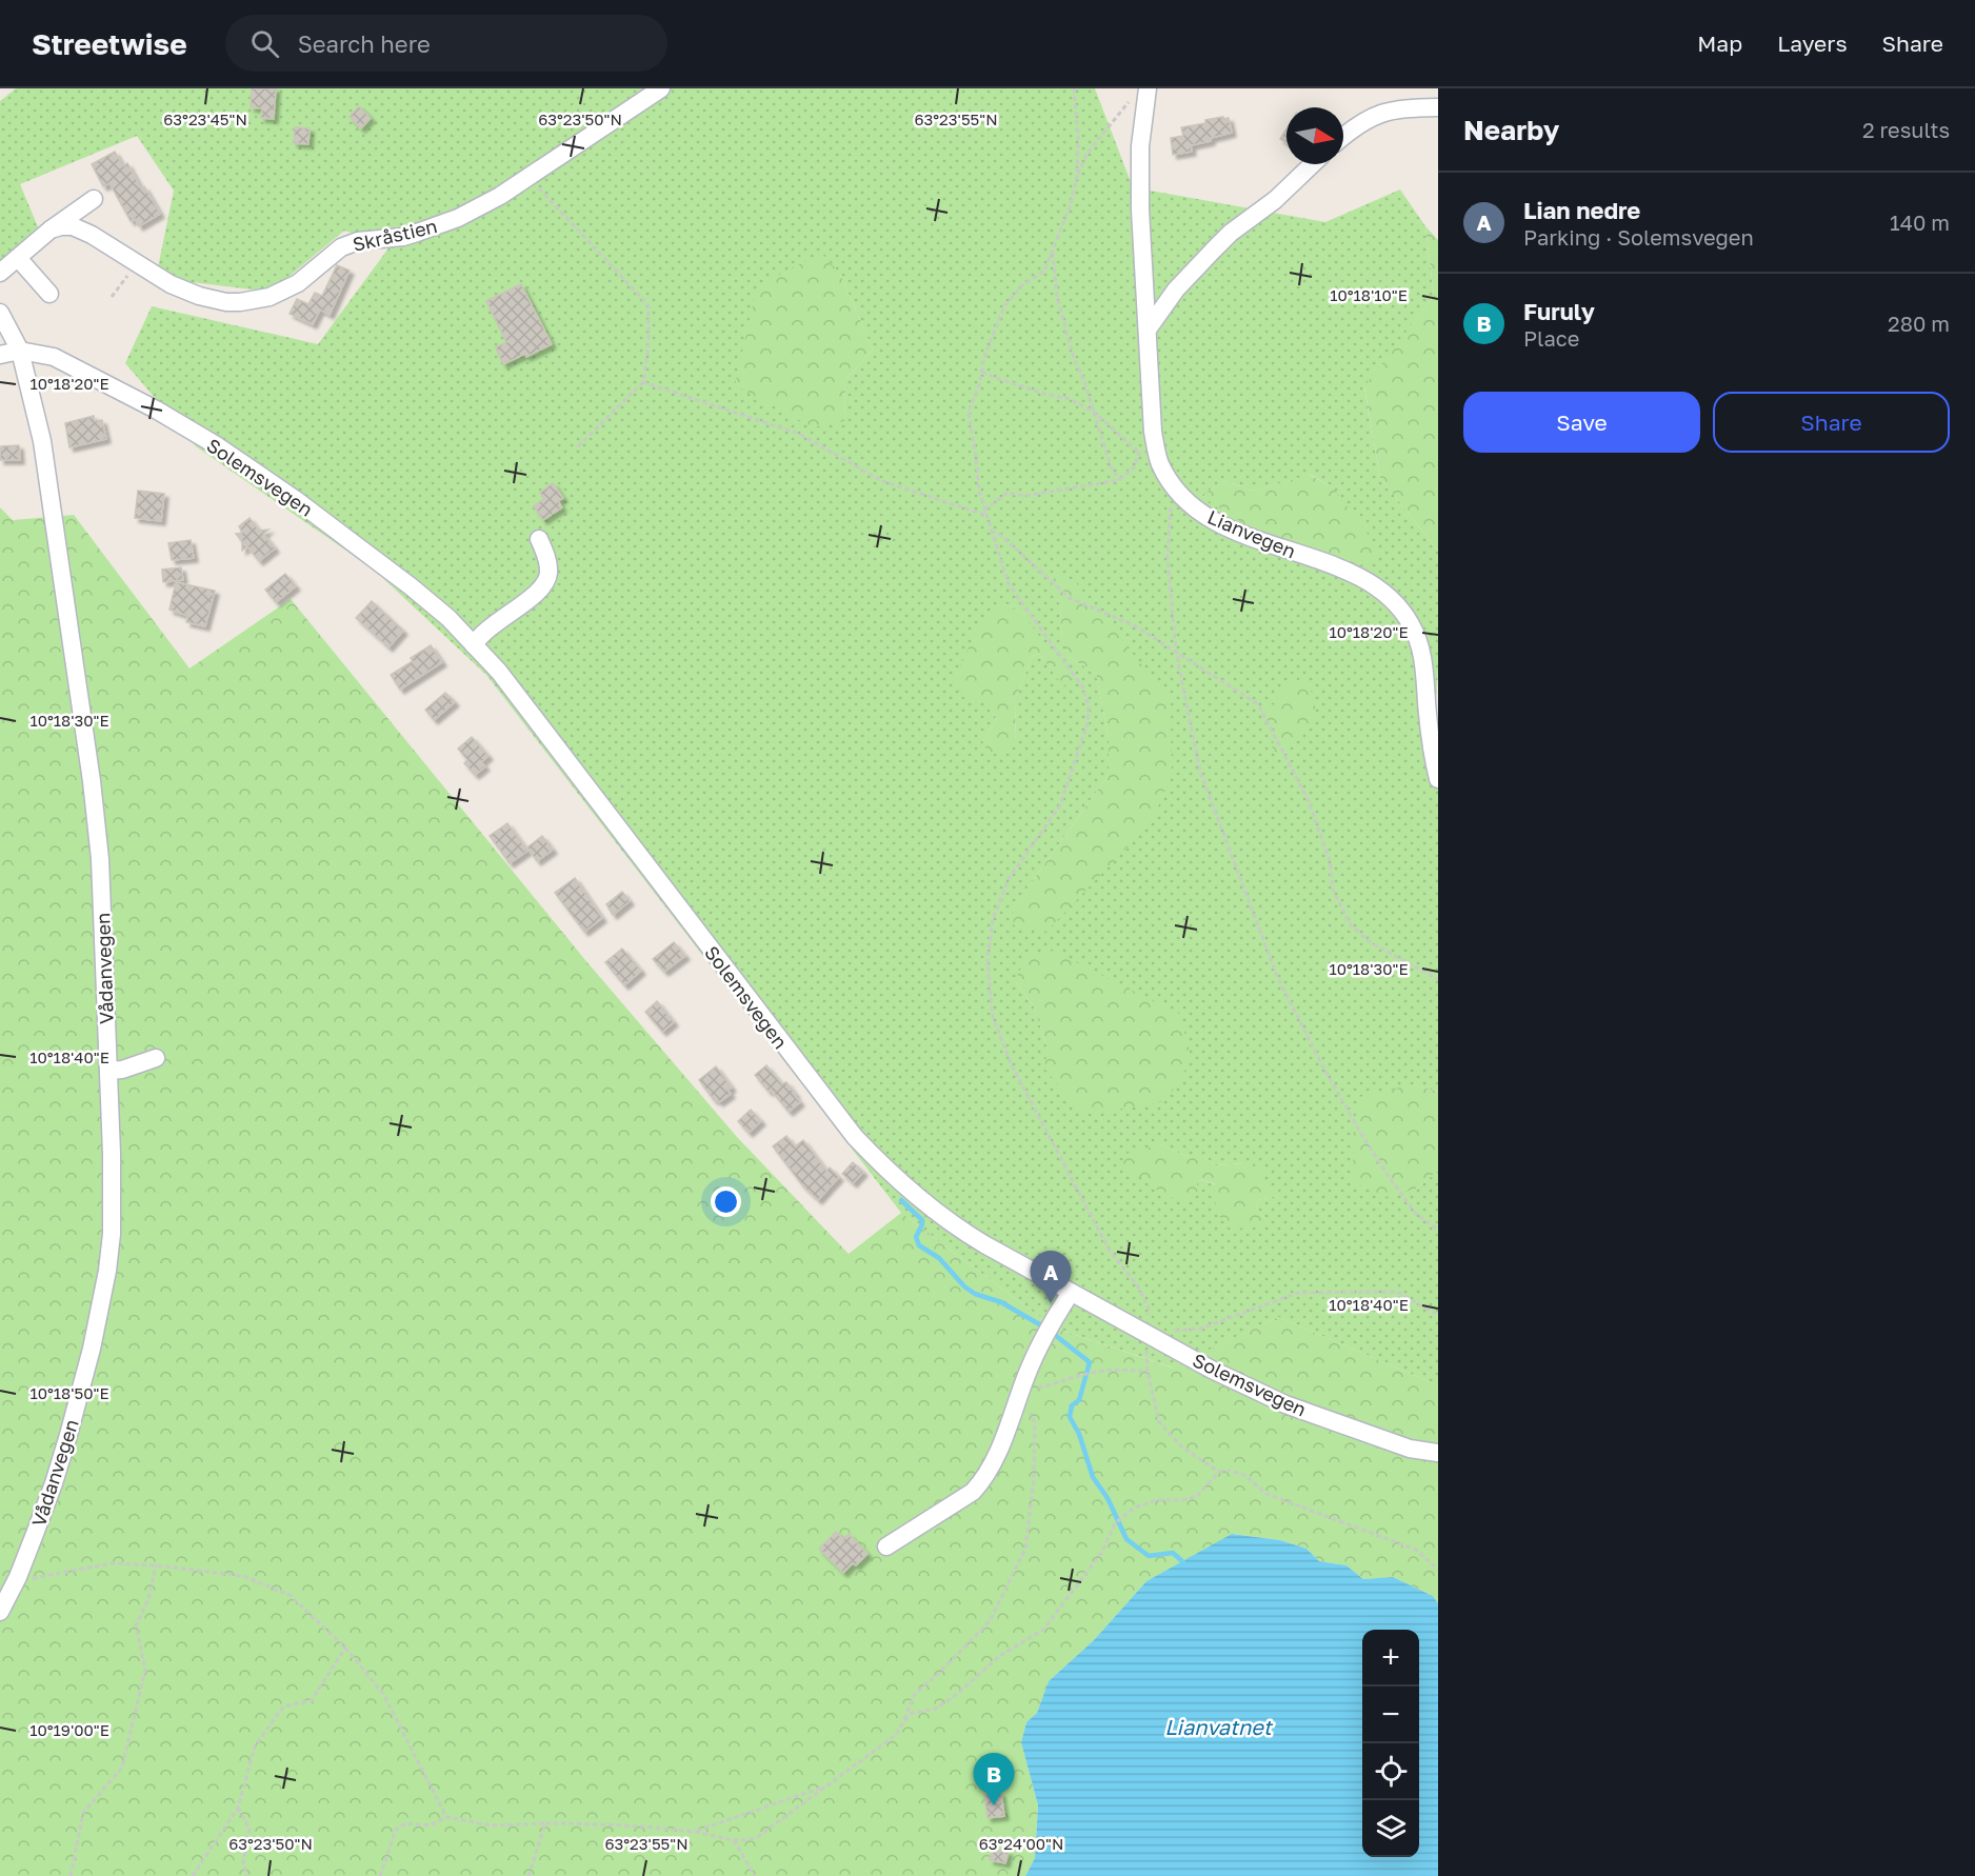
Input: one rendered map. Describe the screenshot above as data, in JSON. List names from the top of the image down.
{
  "streets": {
    "street": [
      "Skråstien",
      "Solemsvegen",
      "Lianvegen",
      "Vådanvegen"
    ]
  },
  "crossings": [
    ["Solemsvegen", "Vådanvegen"]
  ],
  "water": ["Lianvatnet"],
  "north": "right",
  "page": {
    "header": "Streetwise",
    "search": "Search here",
    "nav": ["Map", "Layers", "Share"],
    "heading": ["Nearby", "2 results"],
    "list": [
      {
        "mark": "A",
        "name": "Lian nedre",
        "note": "Parking · Solemsvegen",
        "value": "140 m"
      },
      {
        "mark": "B",
        "name": "Furuly",
        "note": "Place",
        "value": "280 m"
      }
    ],
    "buttons": ["Save", "Share"],
    "pins": ["A", "B"],
    "map_buttons": ["+", "−"]
  },
  "coordinates": [
    "63°23'45\"N",
    "63°23'50\"N",
    "63°23'55\"N",
    "10°18'10\"E",
    "10°18'20\"E",
    "10°18'30\"E",
    "10°18'40\"E",
    "10°18'50\"E",
    "10°19'00\"E",
    "63°24'00\"N"
  ]
}
